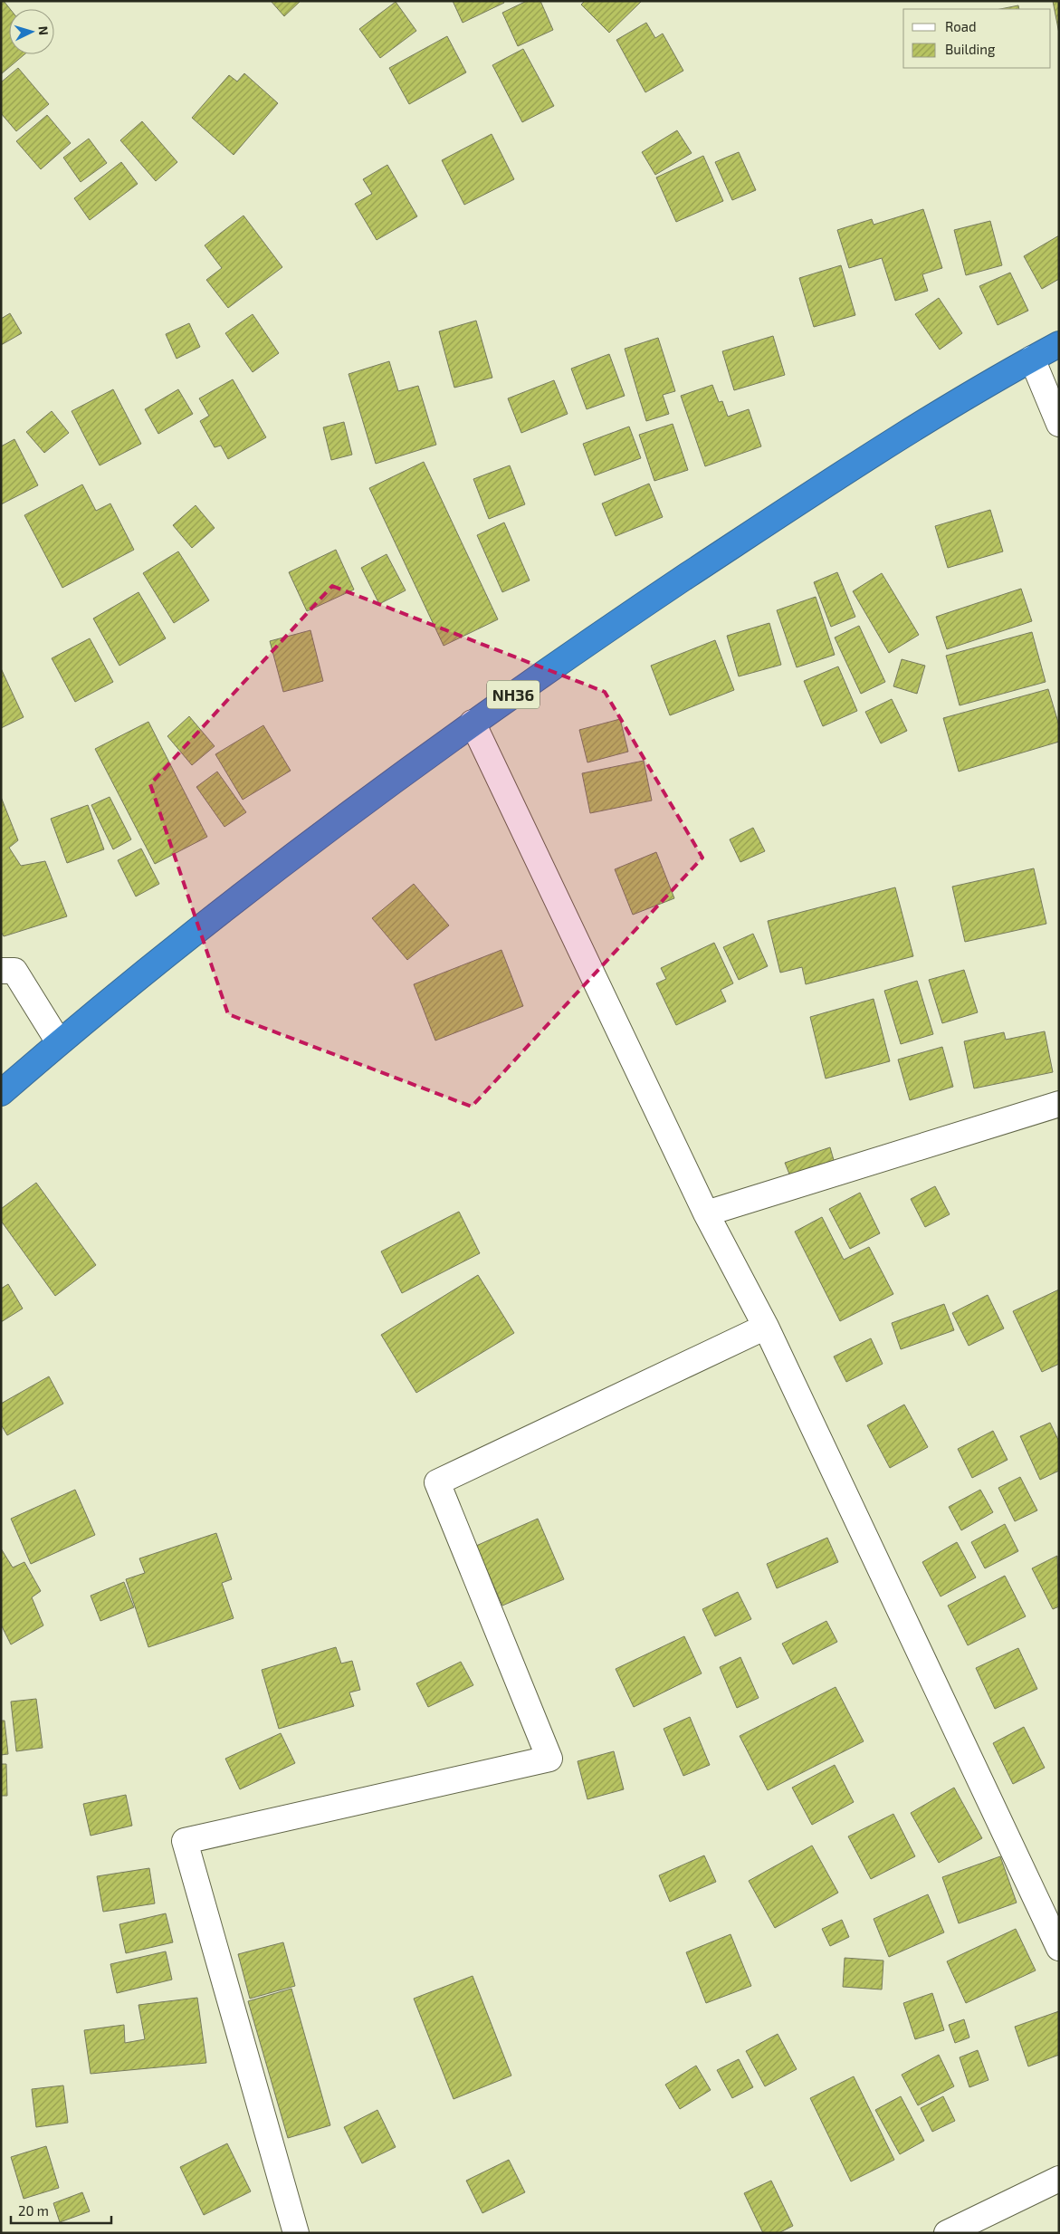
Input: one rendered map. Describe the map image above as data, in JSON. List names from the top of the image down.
{
  "streets": {
    "highway": ["NH36"]
  },
  "legend": ["Road", "Building"],
  "scale_bar": "20 m",
  "north": "right"
}
